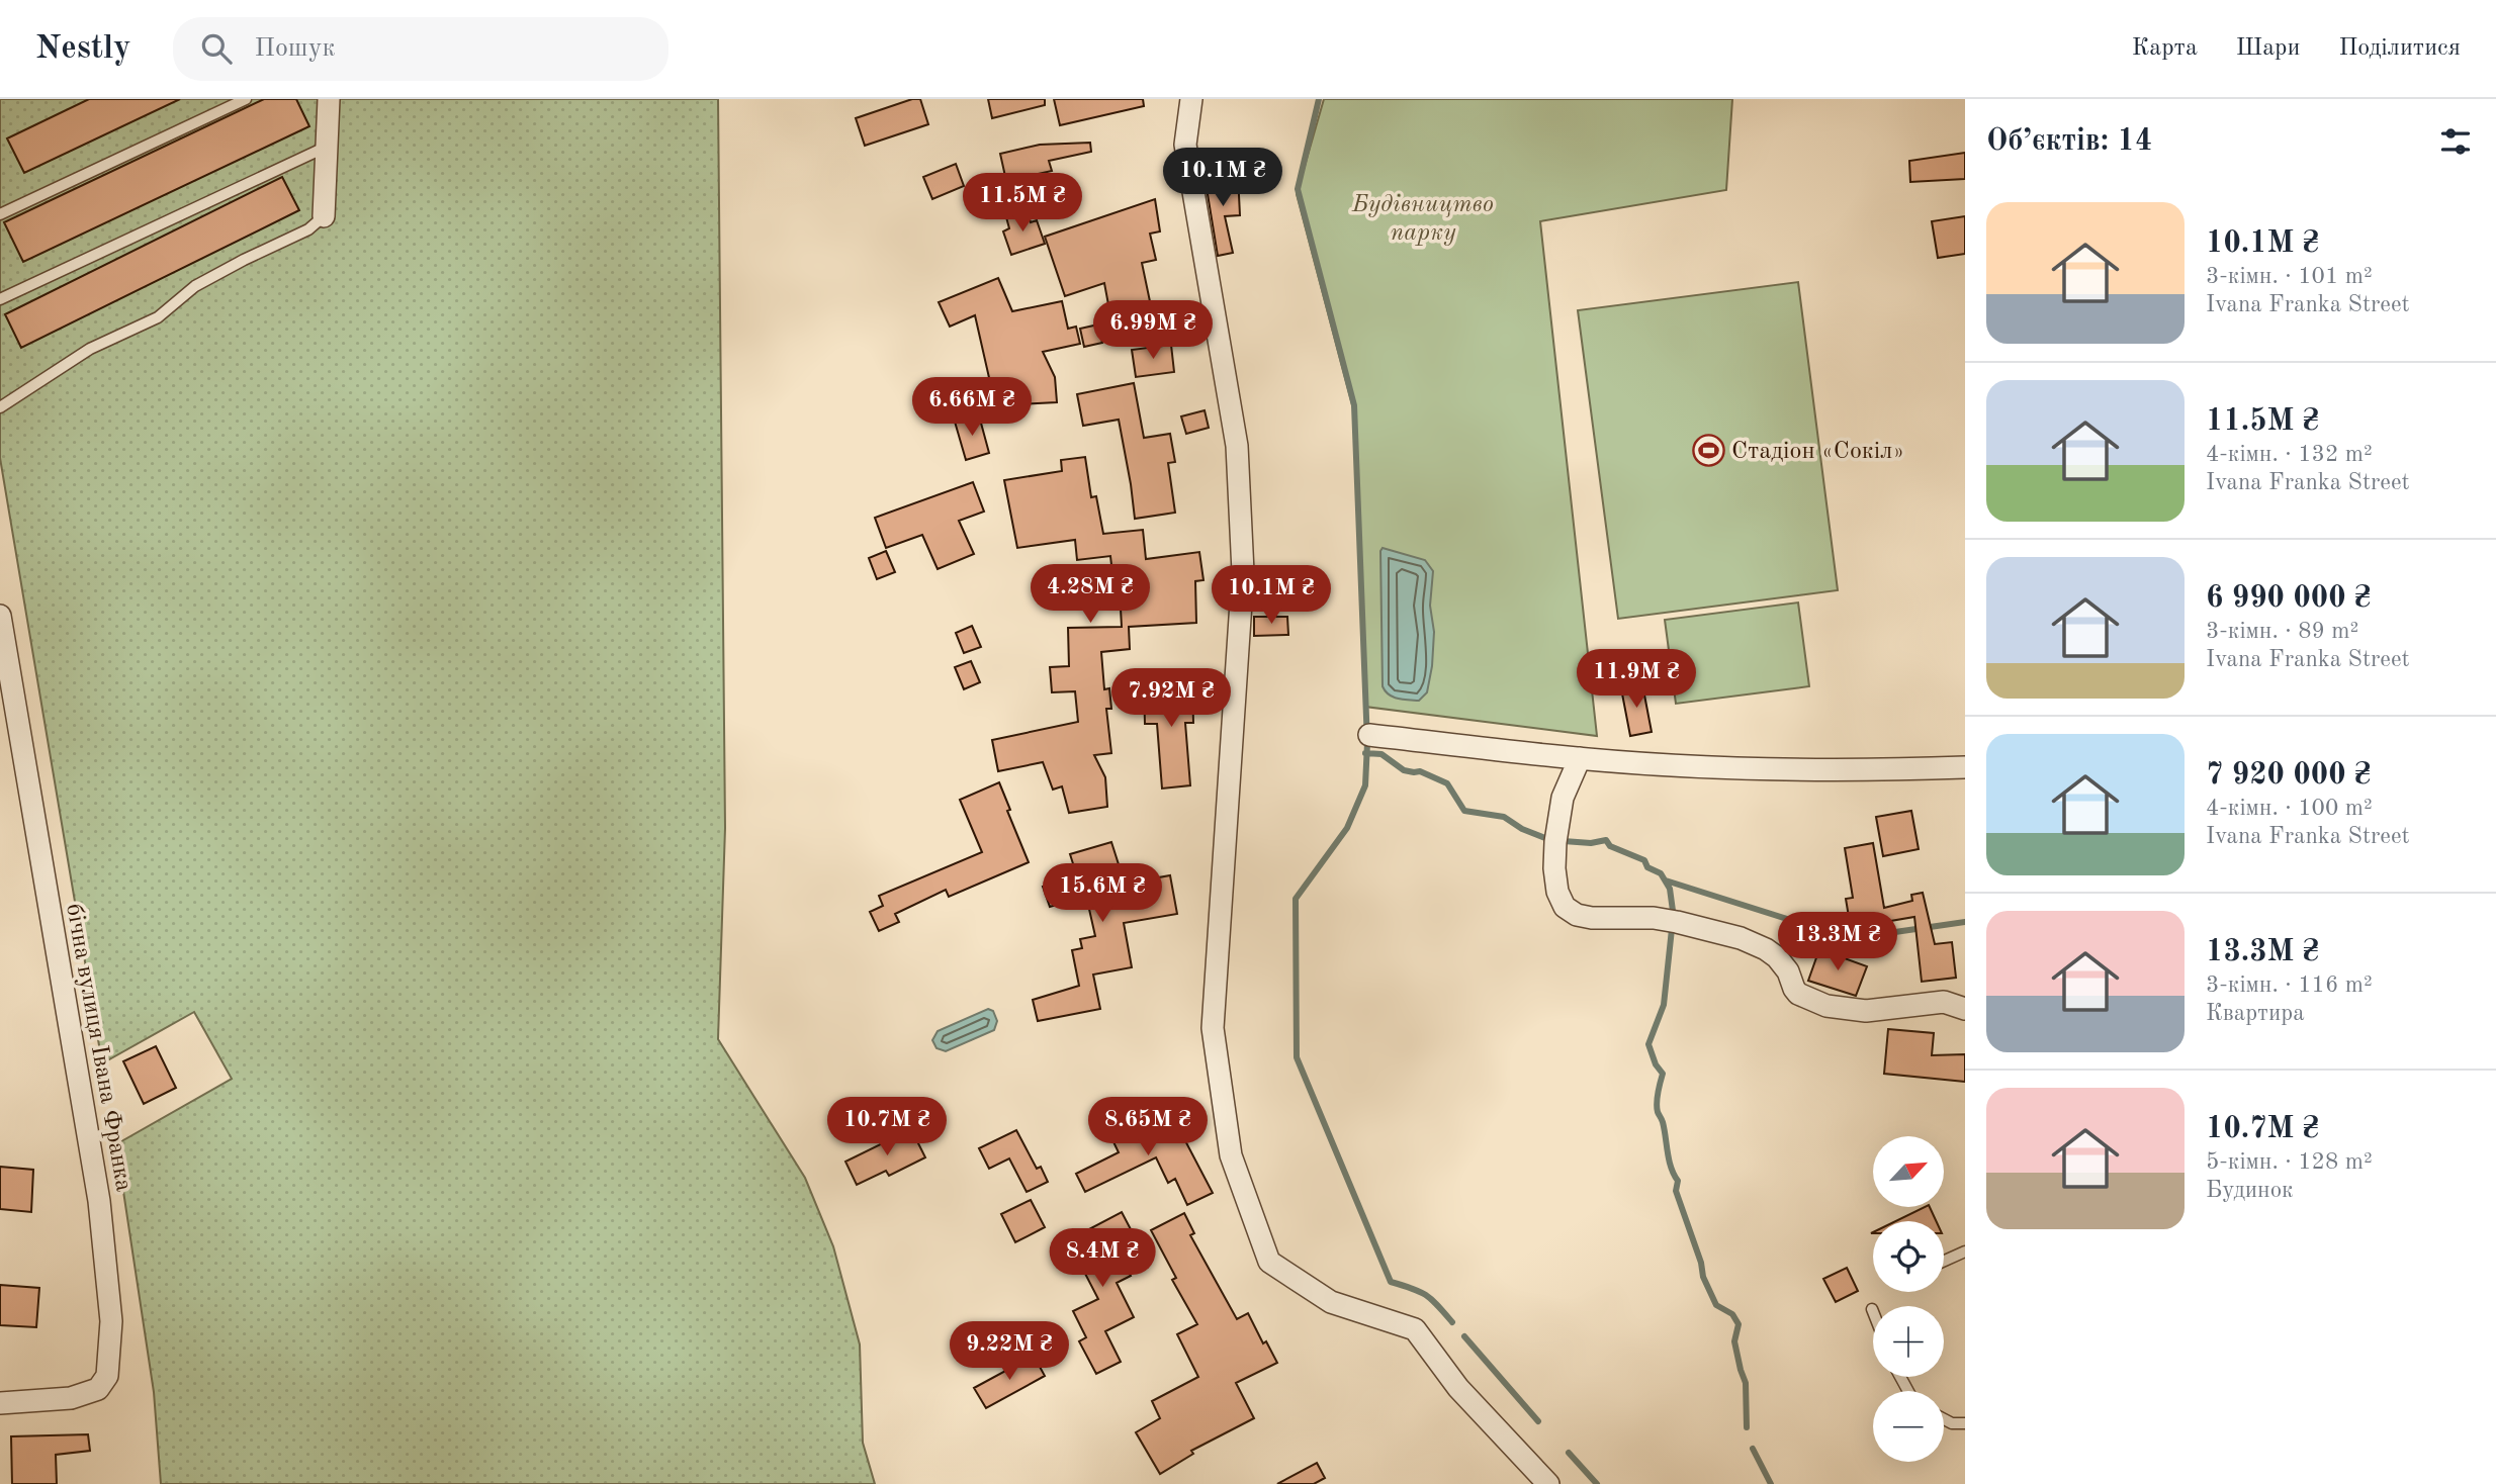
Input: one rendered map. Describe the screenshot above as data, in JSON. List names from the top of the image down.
{
  "streets": {
    "street": ["бічна вулиця Івана Франка"]
  },
  "parks": ["Будівництво парку"],
  "places": {
    "sports": ["Стадіон «Сокіл»"]
  },
  "north": "top right",
  "page": {
    "header": "Nestly",
    "search": "Пошук",
    "nav": ["Карта", "Шари", "Поділитися"],
    "heading": "Об’єктів: 14",
    "price": [
      "10.1M ₴",
      "11.5M ₴",
      "6.99M ₴",
      "6.66M ₴",
      "4.28M ₴",
      "10.1M ₴",
      "11.9M ₴",
      "7.92M ₴",
      "15.6M ₴",
      "13.3M ₴",
      "10.7M ₴",
      "8.65M ₴",
      "8.4M ₴",
      "9.22M ₴"
    ],
    "list": [
      {
        "name": "10.1M ₴",
        "note": "3-кімн. · 101 m² · Ivana Franka Street"
      },
      {
        "name": "11.5M ₴",
        "note": "4-кімн. · 132 m² · Ivana Franka Street"
      },
      {
        "name": "6 990 000 ₴",
        "note": "3-кімн. · 89 m² · Ivana Franka Street"
      },
      {
        "name": "7 920 000 ₴",
        "note": "4-кімн. · 100 m² · Ivana Franka Street"
      },
      {
        "name": "13.3M ₴",
        "note": "3-кімн. · 116 m² · Квартира"
      },
      {
        "name": "10.7M ₴",
        "note": "5-кімн. · 128 m² · Будинок"
      }
    ],
    "map_buttons": ["+", "−"]
  }
}
